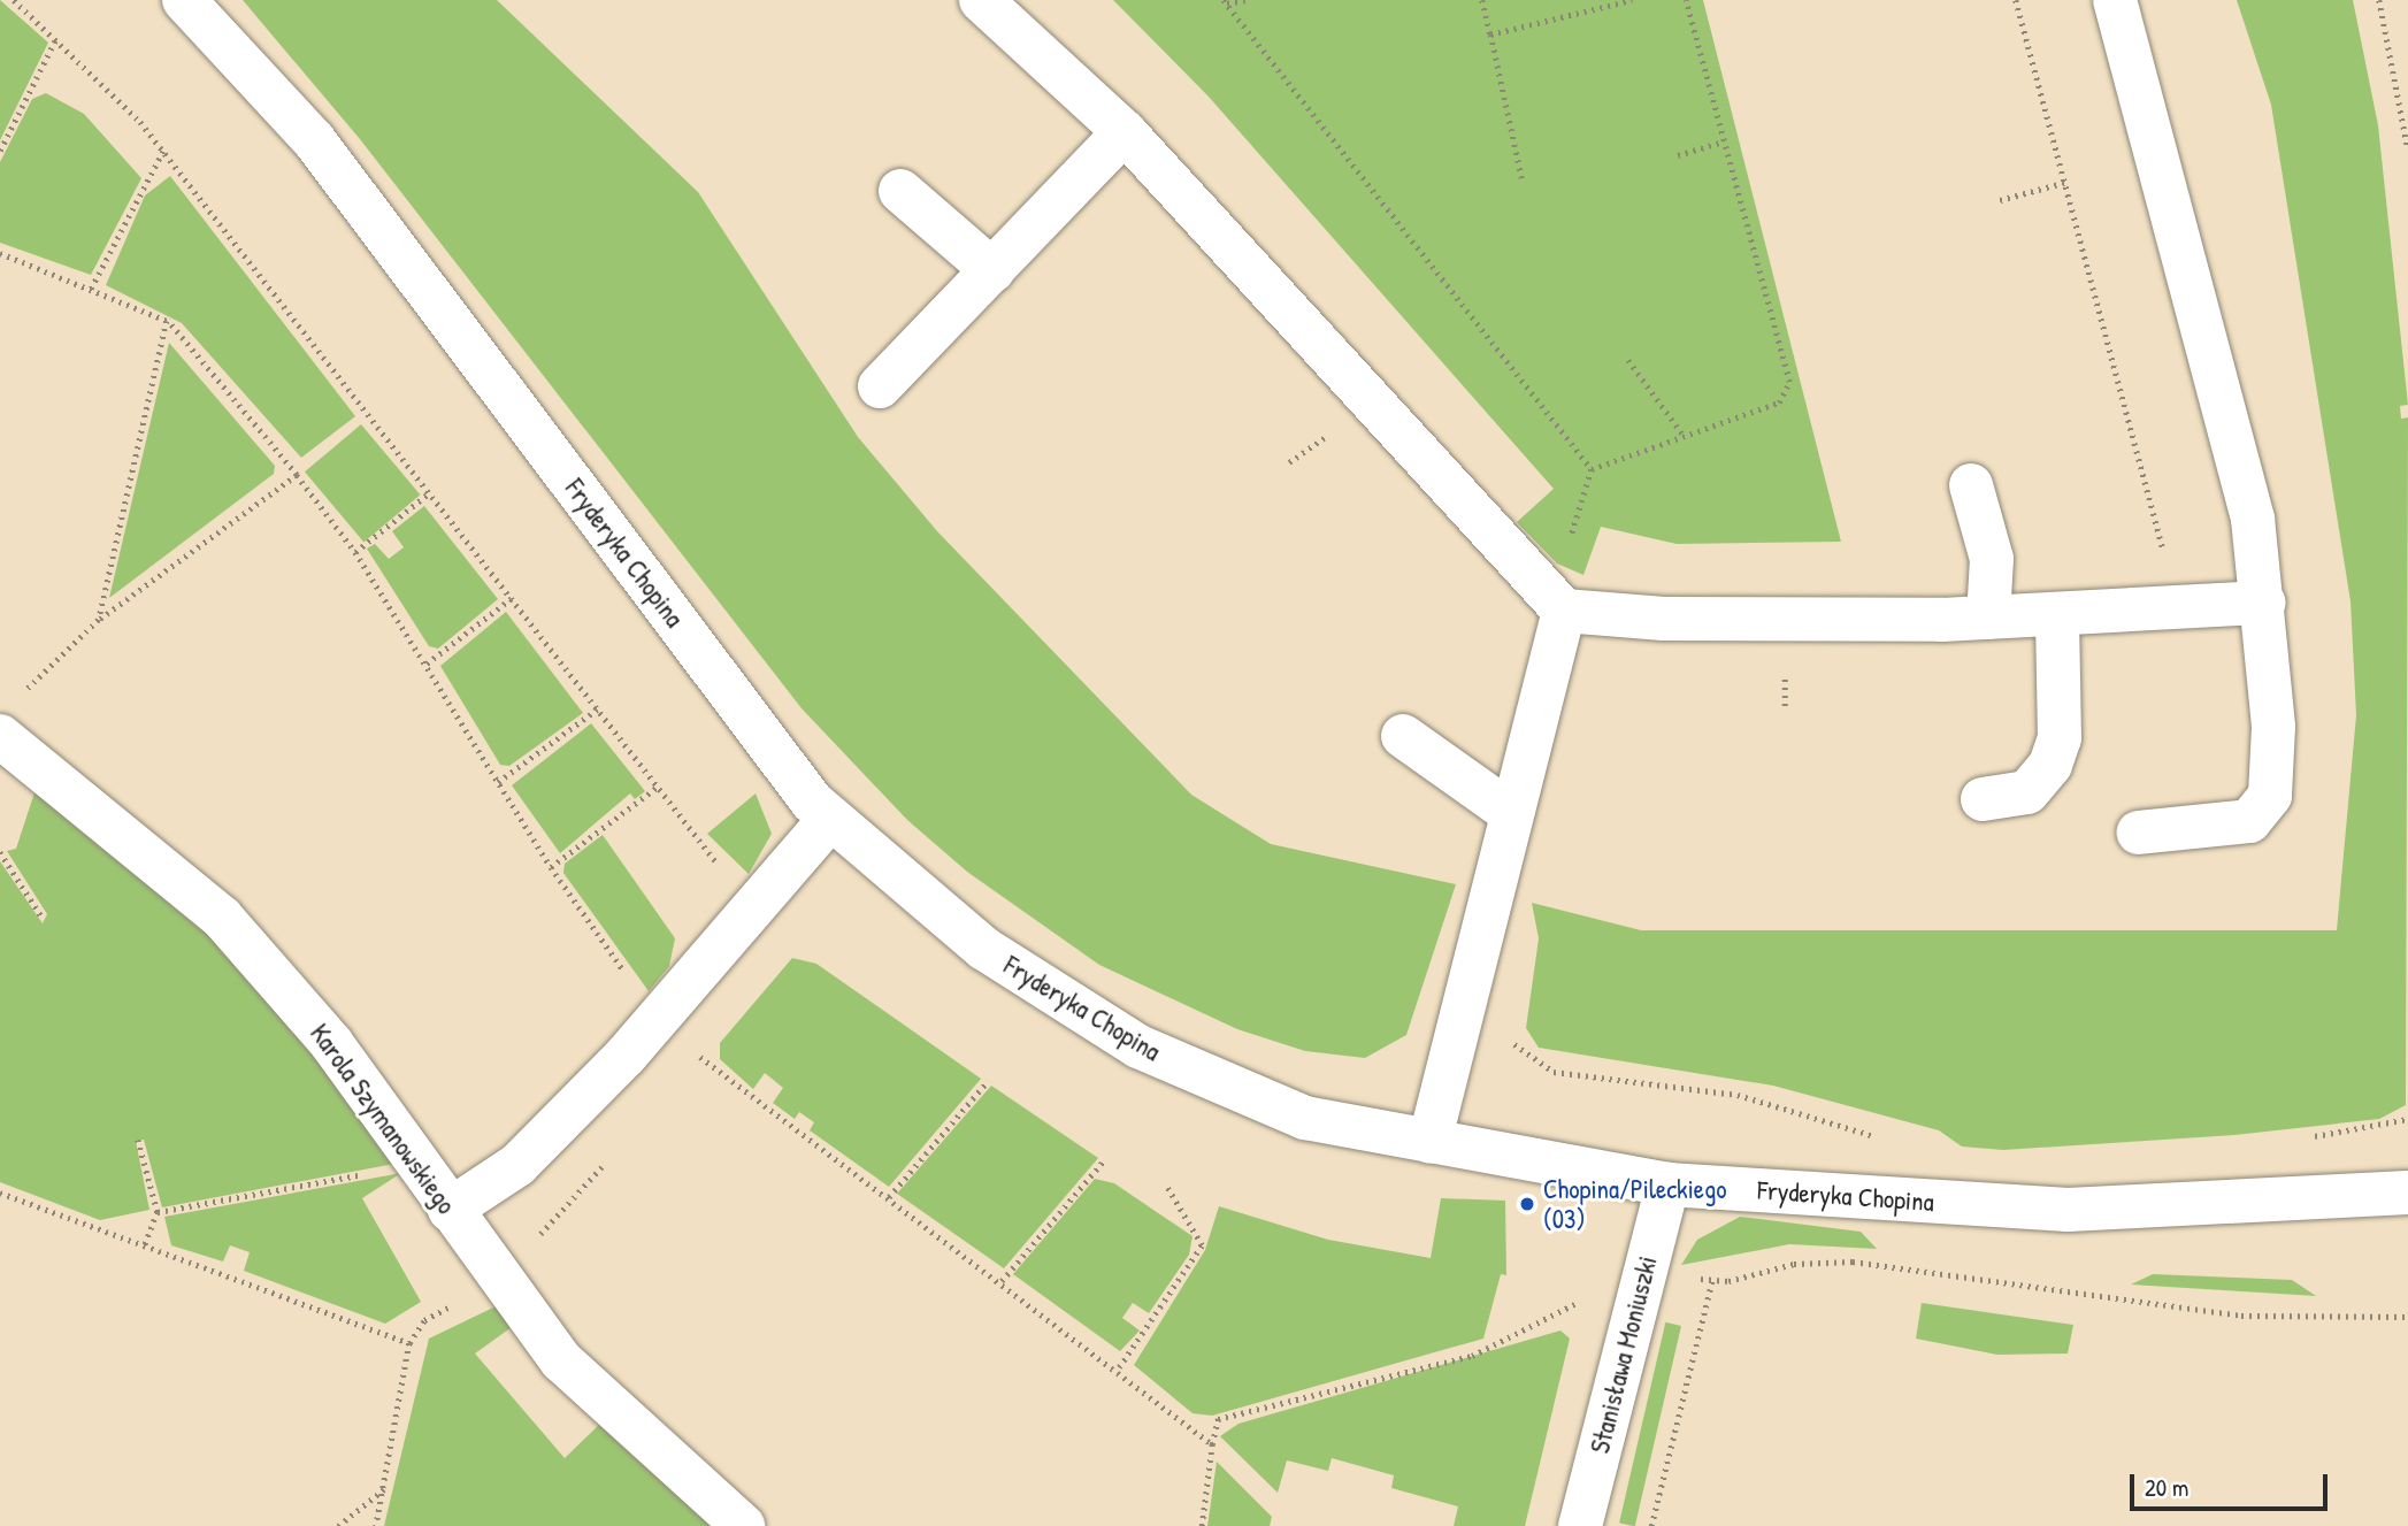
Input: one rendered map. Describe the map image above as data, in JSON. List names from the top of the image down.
{
  "streets": {
    "street": ["Fryderyka Chopina", "Karola Szymanowskiego", "Stanisława Moniuszki"]
  },
  "crossings": [
    ["Fryderyka Chopina", "Stanisława Moniuszki"]
  ],
  "places": ["Chopina/Pileckiego (03)"],
  "scale_bar": "20 m"
}
